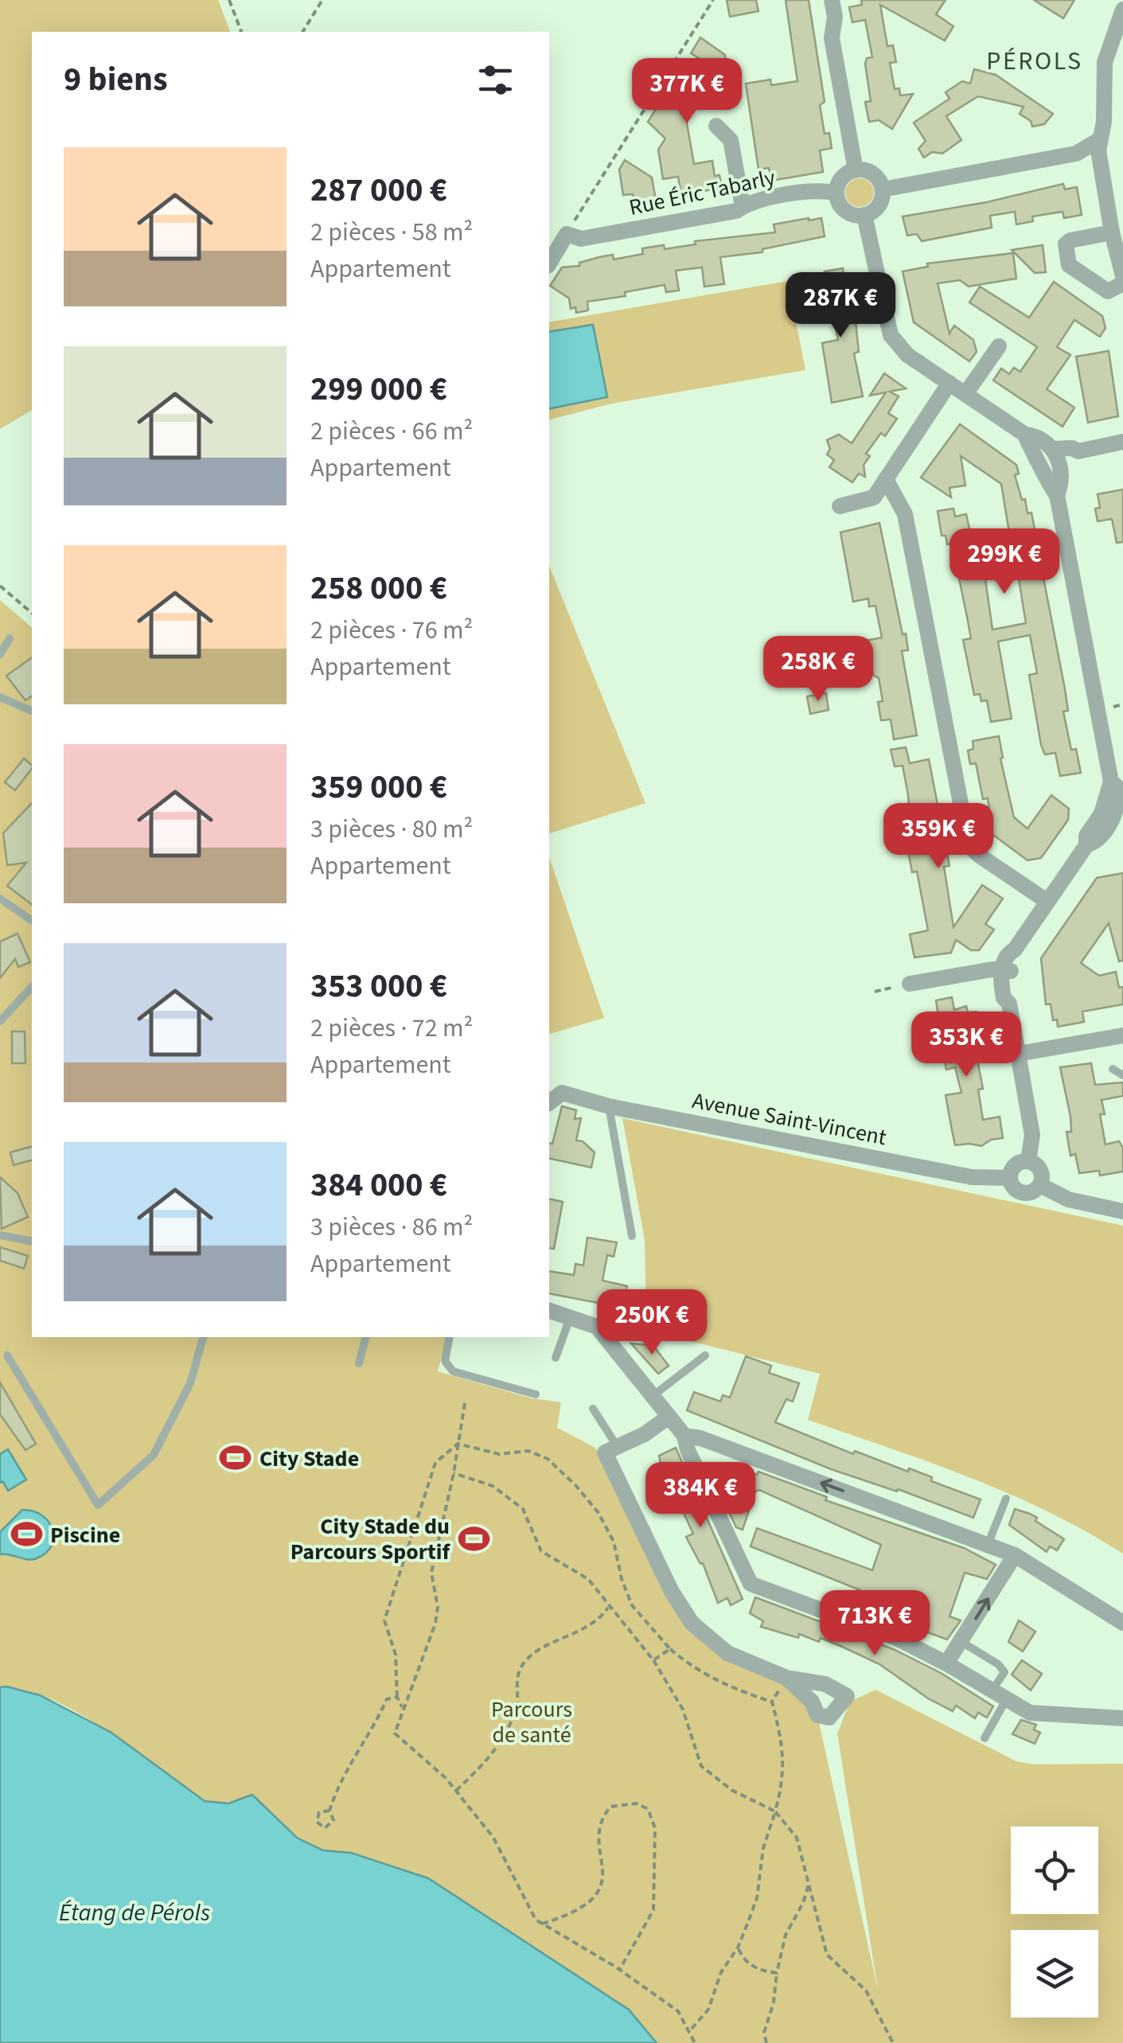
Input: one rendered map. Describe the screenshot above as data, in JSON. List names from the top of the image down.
{
  "streets": {
    "street": ["Rue Éric Tabarly", "Avenue Saint-Vincent"]
  },
  "districts": ["PÉROLS"],
  "water": ["Étang de Pérols"],
  "parks": ["Parcours de santé"],
  "places": {
    "sports": ["City Stade", "Piscine", "City Stade du Parcours Sportif"]
  },
  "page": {
    "heading": "9 biens",
    "price": [
      "377K €",
      "287K €",
      "299K €",
      "258K €",
      "359K €",
      "353K €",
      "250K €",
      "384K €",
      "713K €"
    ],
    "list": [
      {
        "name": "287 000 €",
        "note": "2 pièces · 58 m² · Appartement"
      },
      {
        "name": "299 000 €",
        "note": "2 pièces · 66 m² · Appartement"
      },
      {
        "name": "258 000 €",
        "note": "2 pièces · 76 m² · Appartement"
      },
      {
        "name": "359 000 €",
        "note": "3 pièces · 80 m² · Appartement"
      },
      {
        "name": "353 000 €",
        "note": "2 pièces · 72 m² · Appartement"
      },
      {
        "name": "384 000 €",
        "note": "3 pièces · 86 m² · Appartement"
      }
    ]
  }
}
